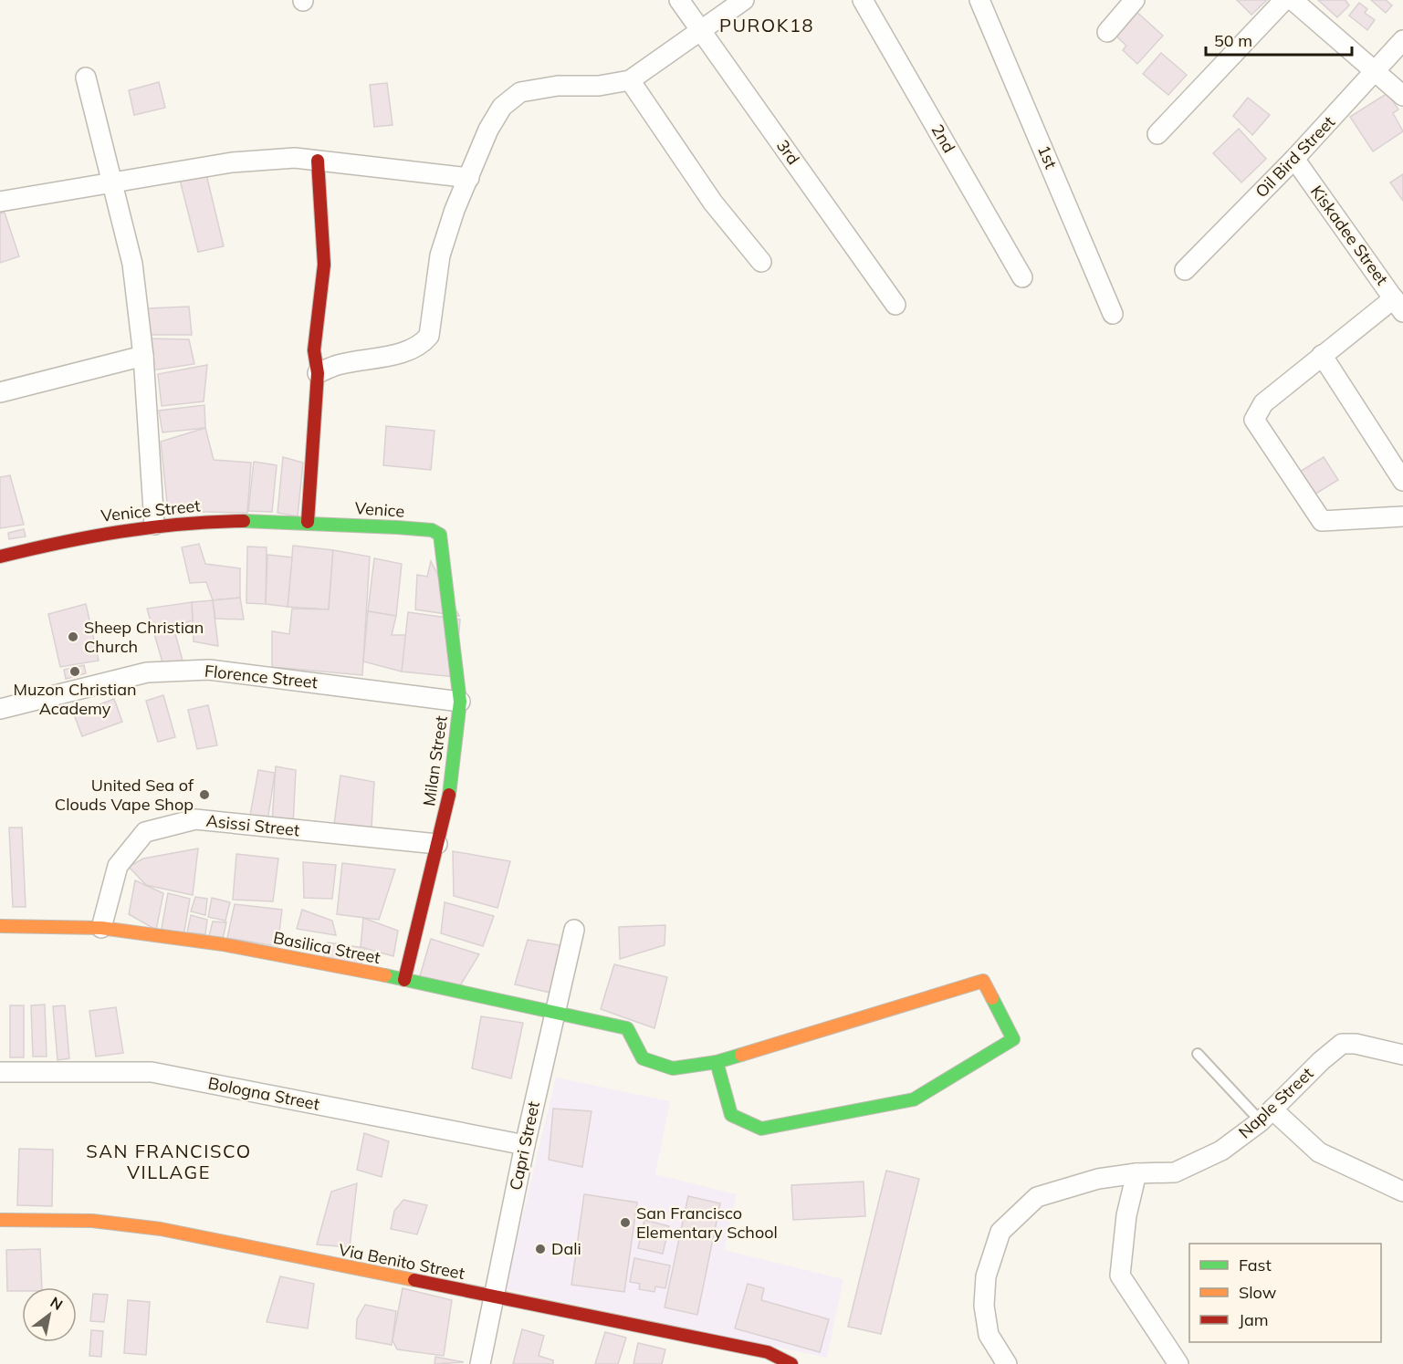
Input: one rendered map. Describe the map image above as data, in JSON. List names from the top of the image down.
{
  "streets": {
    "street": [
      "2nd",
      "3rd",
      "1st",
      "Oil Bird Street",
      "Kiskadee Street",
      "Venice",
      "Venice Street",
      "Florence Street",
      "Milan Street",
      "Asissi Street",
      "Basilica Street",
      "Bologna Street",
      "Naple Street",
      "Capri Street",
      "Via Benito Street"
    ]
  },
  "crossings": [
    ["Oil Bird Street", "Kiskadee Street"],
    ["Venice", "Venice Street"],
    ["Venice", "Milan Street"],
    ["Florence Street", "Milan Street"],
    ["Milan Street", "Asissi Street"],
    ["Milan Street", "Basilica Street"],
    ["Asissi Street", "Basilica Street"],
    ["Basilica Street", "Capri Street"],
    ["Bologna Street", "Capri Street"],
    ["Capri Street", "Via Benito Street"]
  ],
  "districts": ["PUROK18", "SAN FRANCISCO VILLAGE"],
  "places": [
    "Sheep Christian Church",
    "Muzon Christian Academy",
    "United Sea of Clouds Vape Shop",
    "San Francisco Elementary School",
    "Dali"
  ],
  "legend": ["Fast", "Slow", "Jam"],
  "scale_bar": "50 m",
  "north": "top right"
}
